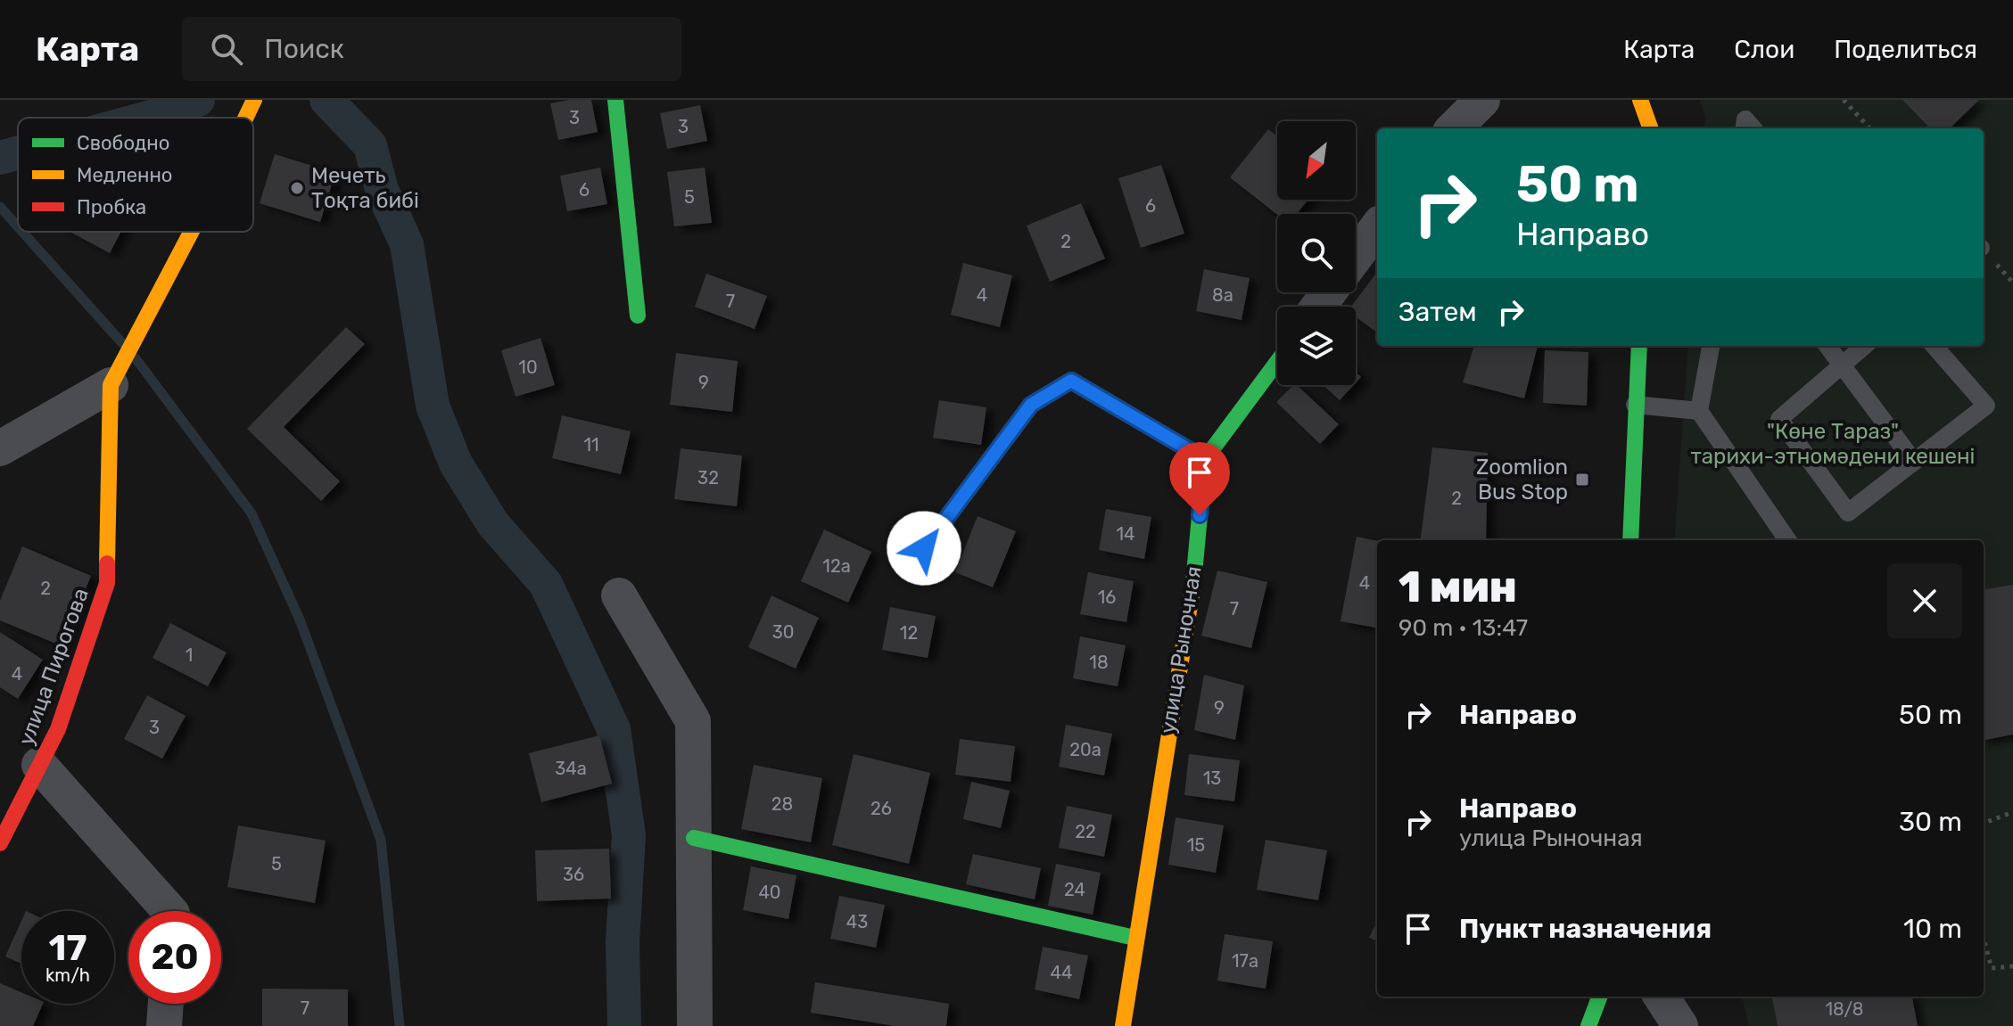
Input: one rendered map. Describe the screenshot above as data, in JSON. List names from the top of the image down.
{
  "streets": {
    "street": ["улица Рыночная", "улица Пирогова"]
  },
  "parks": ["\"Көне Тараз\" тарихи-этномәдени кешені"],
  "places": {
    "other": ["Мечеть Тоқта бибі"],
    "transit": ["Zoomlion Bus Stop"]
  },
  "house_numbers": [
    "3",
    "3",
    "6",
    "5",
    "6",
    "2",
    "4",
    "8а",
    "7",
    "10",
    "9",
    "11",
    "32",
    "2",
    "14",
    "12а",
    "4",
    "2",
    "16",
    "7",
    "30",
    "12",
    "1",
    "18",
    "4",
    "9",
    "3",
    "20а",
    "34а",
    "13",
    "28",
    "26",
    "22",
    "15",
    "5",
    "36",
    "24",
    "40",
    "43",
    "17а",
    "44",
    "7",
    "18/8"
  ],
  "legend": ["Свободно", "Медленно", "Пробка"],
  "north": "bottom left",
  "page": {
    "header": "Карта",
    "search": "Поиск",
    "nav": ["Карта", "Слои", "Поделиться"],
    "turn": ["50 m", "Направо"],
    "then": "Затем",
    "heading": ["1 мин", "90 m · 13:47"],
    "list": [
      {
        "name": "Направо",
        "value": "50 m"
      },
      {
        "name": "Направо",
        "note": "улица Рыночная",
        "value": "30 m"
      },
      {
        "name": "Пункт назначения",
        "value": "10 m"
      }
    ],
    "speed": "17 km/h",
    "limit": "20"
  }
}
